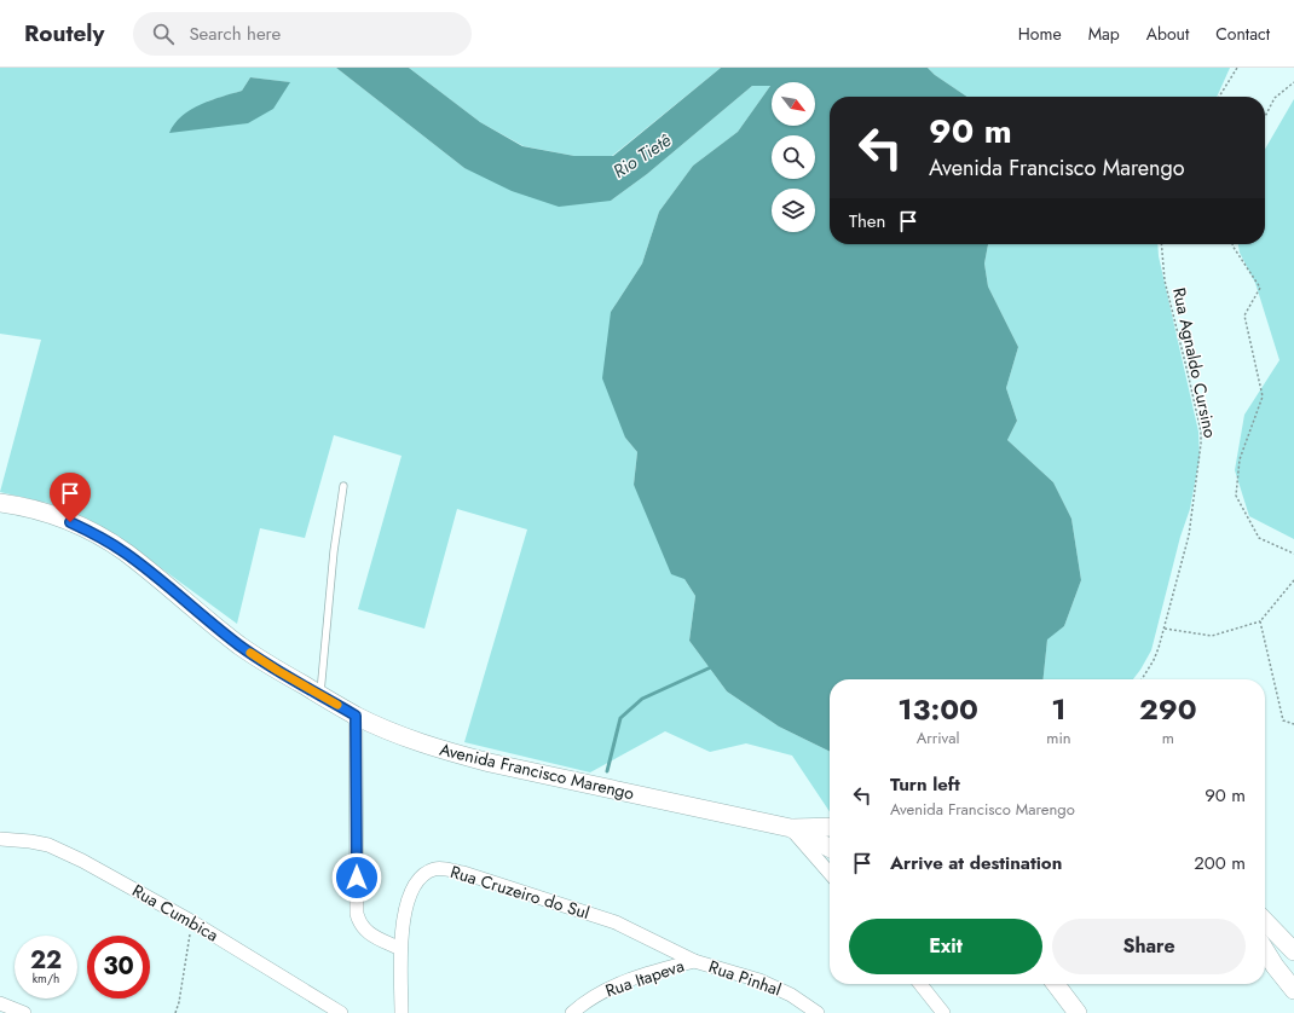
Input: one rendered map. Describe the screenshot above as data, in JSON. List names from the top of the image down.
{
  "streets": {
    "main road": ["Avenida Francisco Marengo"],
    "street": [
      "Rua Cruzeiro do Sul",
      "Rua Cumbica",
      "Rua Itapeva",
      "Rua Pinhal"
    ],
    "path": ["Rua Agnaldo Cursino"]
  },
  "crossings": [
    ["Rua Cruzeiro do Sul", "Rua Itapeva"],
    ["Rua Cruzeiro do Sul", "Rua Pinhal"],
    ["Rua Itapeva", "Rua Pinhal"]
  ],
  "water": ["Rio Tietê"],
  "north": "bottom right",
  "page": {
    "header": "Routely",
    "search": "Search here",
    "nav": [
      "Home",
      "Map",
      "About",
      "Contact"
    ],
    "turn": ["90 m", "Avenida Francisco Marengo"],
    "then": "Then",
    "eta": [
      "13:00",
      "Arrival",
      "1",
      "min",
      "290",
      "m"
    ],
    "list": [
      {
        "name": "Turn left",
        "note": "Avenida Francisco Marengo",
        "value": "90 m"
      },
      {
        "name": "Arrive at destination",
        "value": "200 m"
      }
    ],
    "buttons": ["Exit", "Share"],
    "speed": "22 km/h",
    "limit": "30"
  }
}
